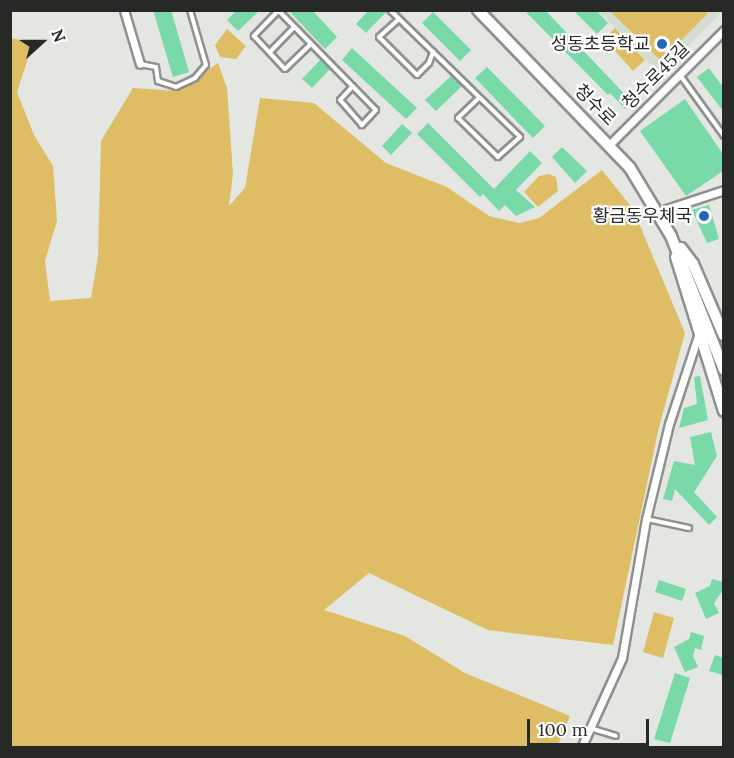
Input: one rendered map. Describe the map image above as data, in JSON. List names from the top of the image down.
{
  "streets": {
    "main road": ["청수로"],
    "street": ["청수로45길"]
  },
  "crossings": [
    ["청수로45길", "청수로"]
  ],
  "places": ["성동초등학교", "황금동우체국"],
  "scale_bar": "100 m",
  "north": "right"
}
